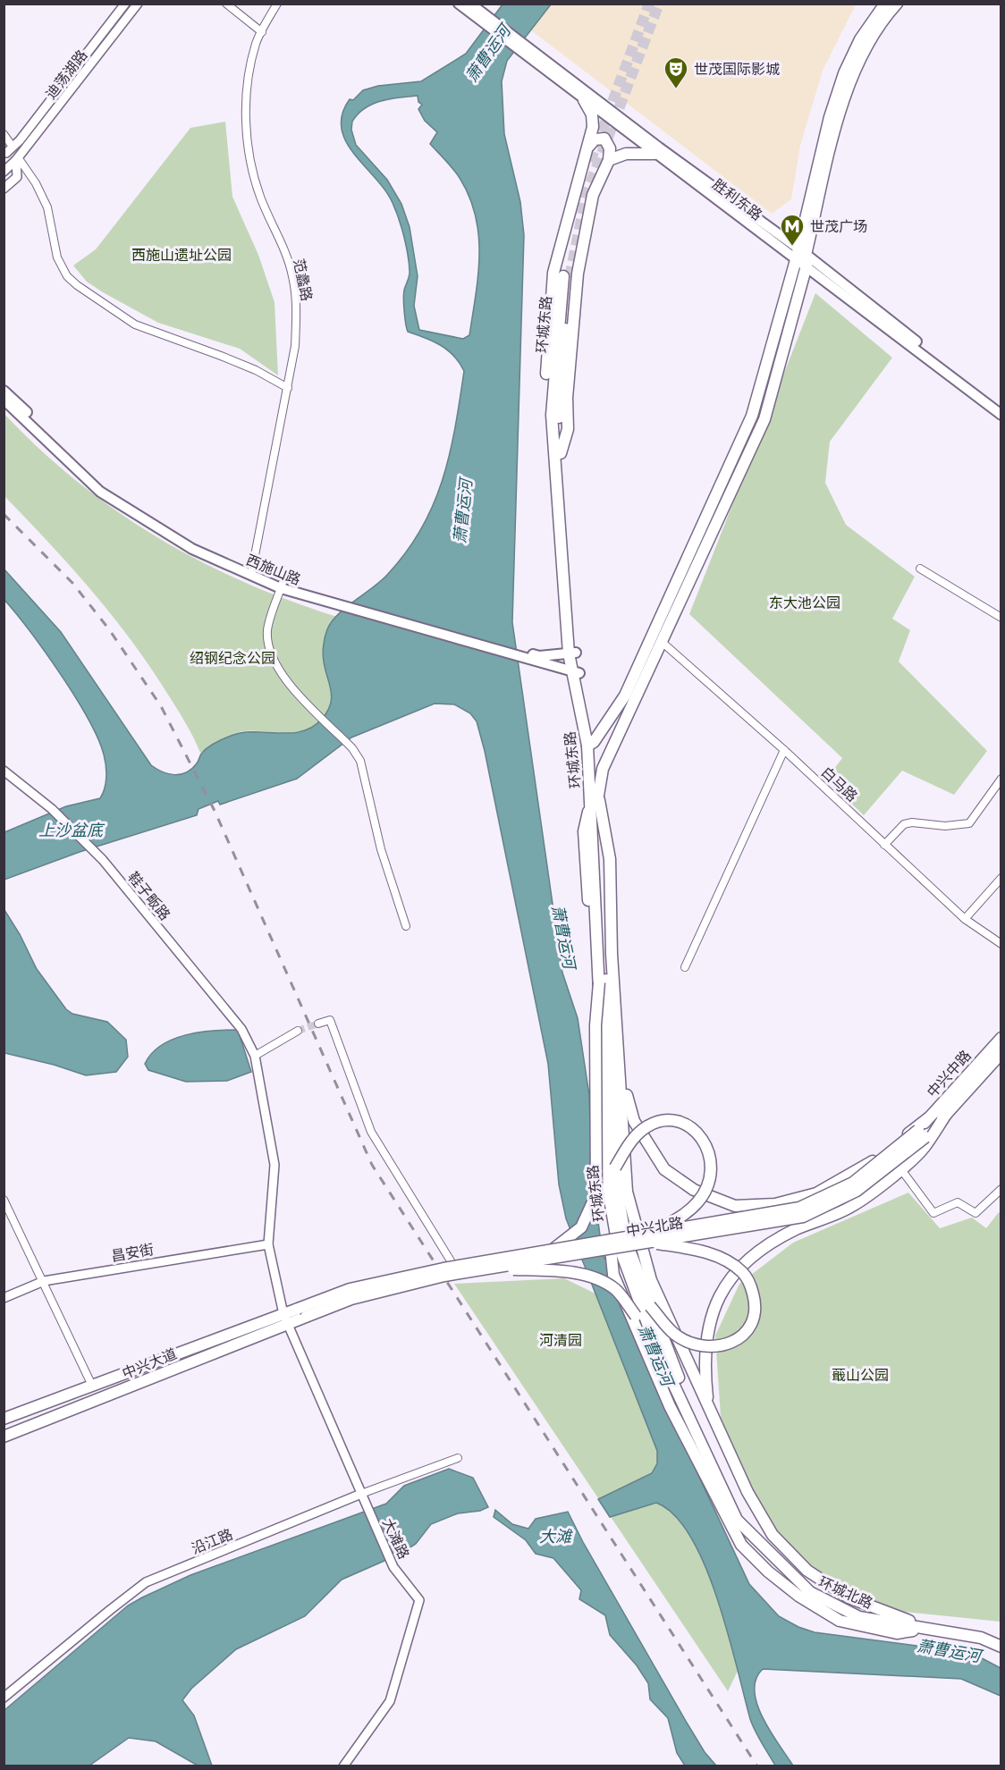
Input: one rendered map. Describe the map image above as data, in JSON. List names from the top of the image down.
{
  "streets": {
    "main road": [
      "胜利东路",
      "环城东路",
      "西施山路",
      "中兴中路",
      "中兴北路",
      "中兴大道",
      "环城北路"
    ],
    "street": [
      "迪荡湖路",
      "范蠡路",
      "白马路",
      "鞋子畈路",
      "昌安街",
      "大滩路",
      "沿江路"
    ]
  },
  "crossings": [
    ["范蠡路", "西施山路"],
    ["环城东路", "西施山路"],
    ["环城东路", "环城北路"],
    ["鞋子畈路", "昌安街"],
    ["鞋子畈路", "中兴大道"],
    ["鞋子畈路", "大滩路"],
    ["中兴中路", "中兴北路"],
    ["中兴北路", "中兴大道"],
    ["中兴大道", "大滩路"],
    ["大滩路", "沿江路"]
  ],
  "water": ["萧曹运河", "上沙盆底", "大滩"],
  "parks": [
    "西施山遗址公园",
    "东大池公园",
    "绍钢纪念公园",
    "河清园",
    "蕺山公园"
  ],
  "places": {
    "theatre": ["世茂国际影城"],
    "metro station": ["世茂广场"]
  }
}
